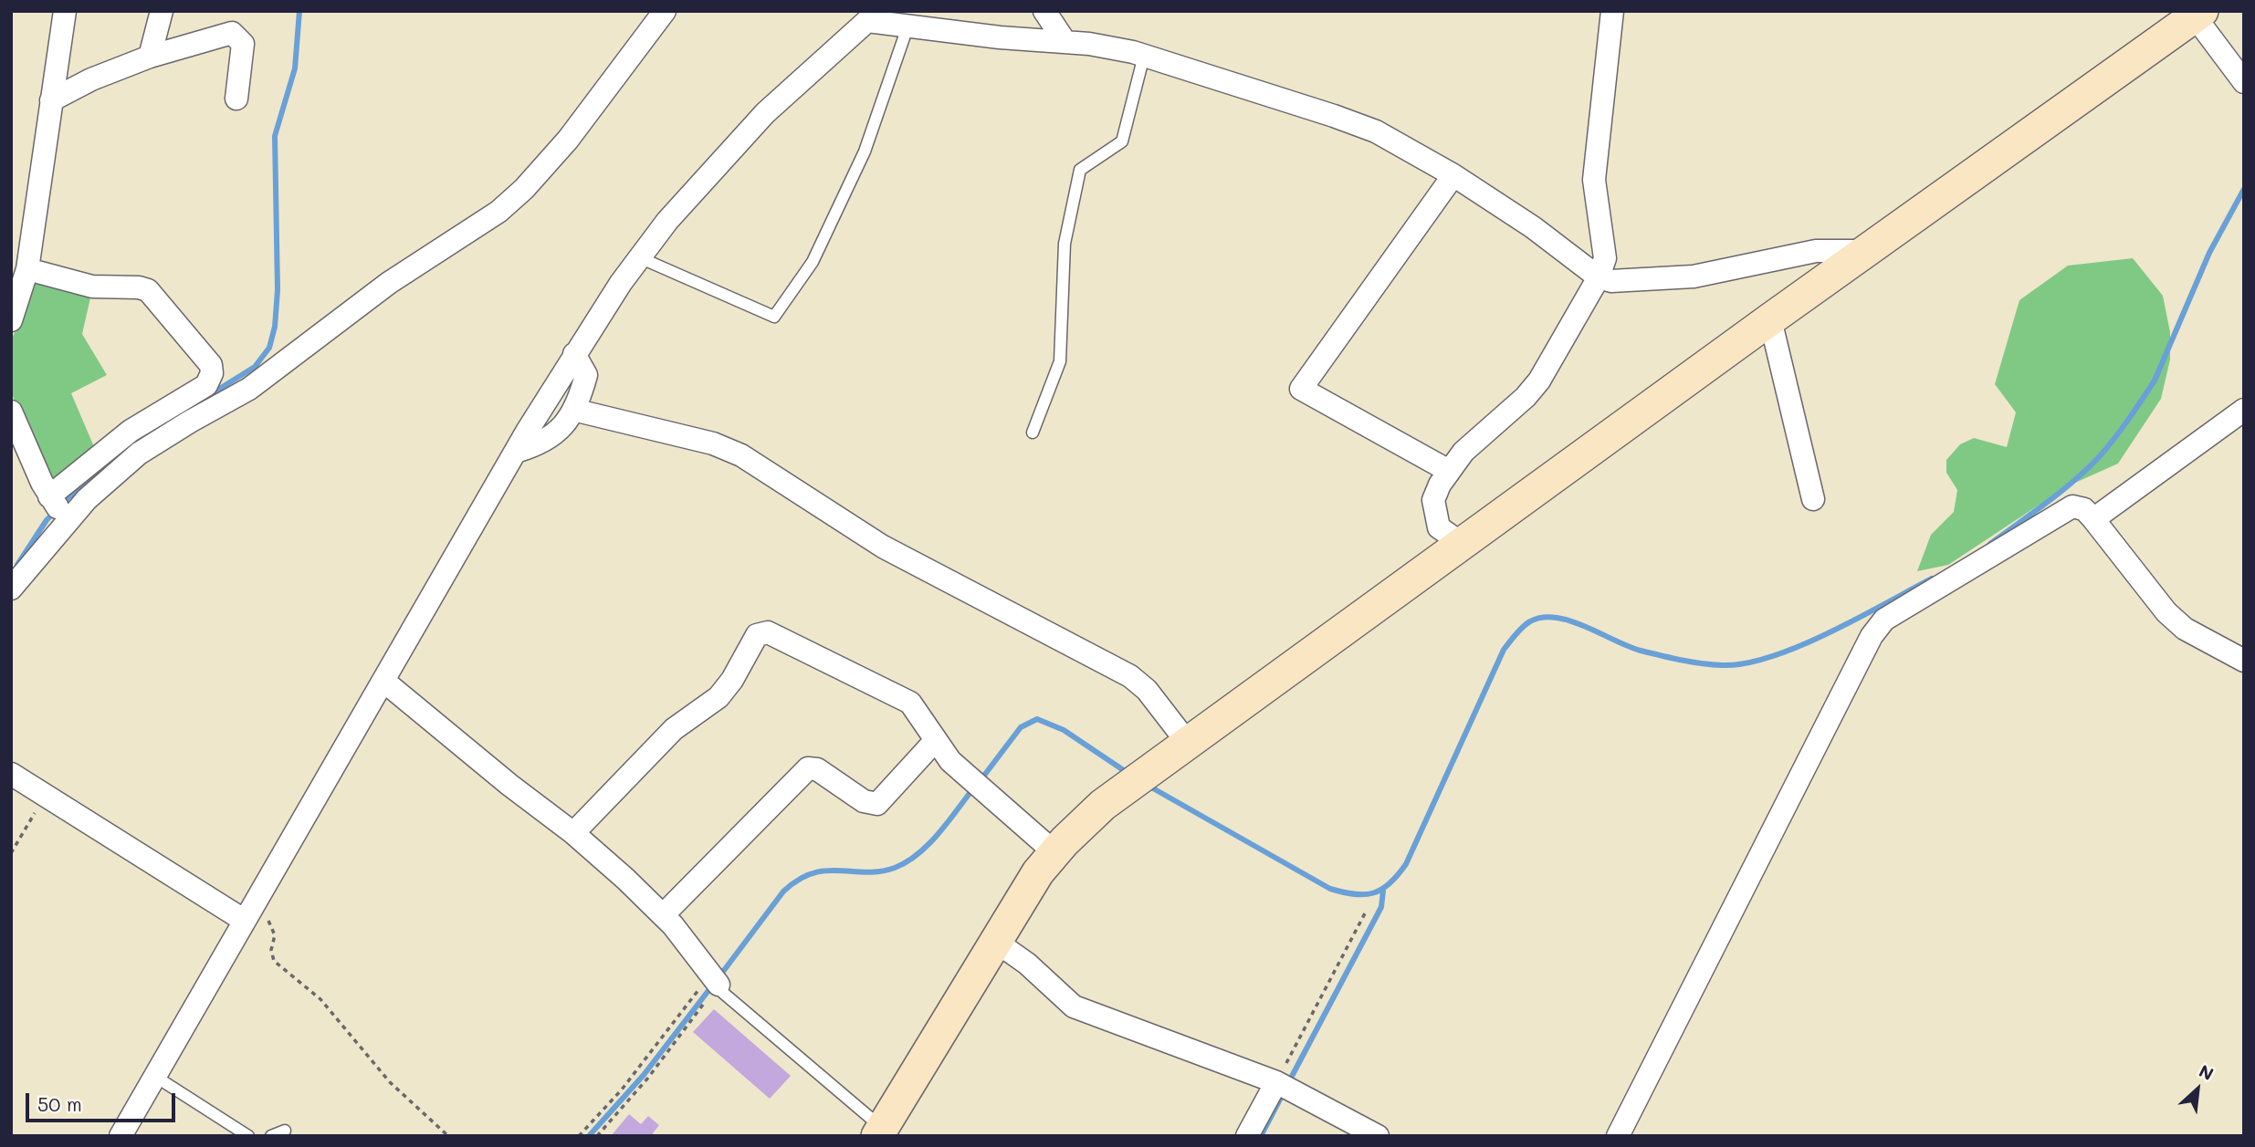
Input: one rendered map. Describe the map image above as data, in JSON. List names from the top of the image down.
{
  "scale_bar": "50 m",
  "north": "top right"
}
